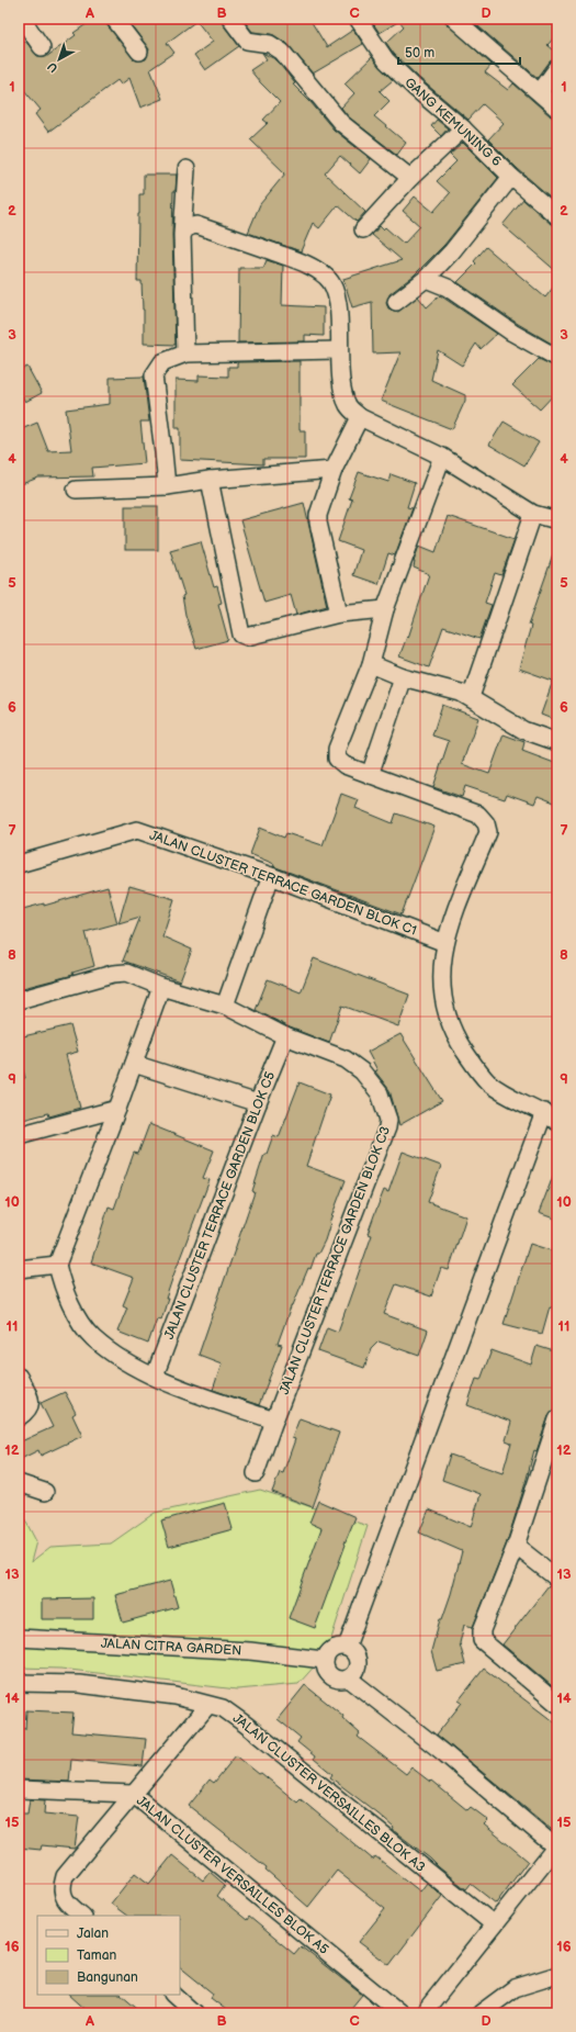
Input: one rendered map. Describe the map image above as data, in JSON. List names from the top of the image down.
{
  "streets": {
    "street": [
      "GANG KEMUNING 6",
      "JALAN CLUSTER TERRACE GARDEN BLOK C1",
      "JALAN CLUSTER TERRACE GARDEN BLOK C5",
      "JALAN CLUSTER TERRACE GARDEN BLOK C3",
      "JALAN CITRA GARDEN",
      "JALAN CLUSTER VERSAILLES BLOK A3",
      "JALAN CLUSTER VERSAILLES BLOK A5"
    ]
  },
  "crossings": [
    ["JALAN CLUSTER TERRACE GARDEN BLOK C5", "JALAN CLUSTER TERRACE GARDEN BLOK C3"]
  ],
  "legend": ["Jalan", "Taman", "Bangunan"],
  "scale_bar": "50 m",
  "north": "bottom left",
  "grid": {
    "columns": [
      "A",
      "B",
      "C",
      "D"
    ],
    "rows": [
      "1",
      "2",
      "3",
      "4",
      "5",
      "6",
      "7",
      "8",
      "9",
      "10",
      "11",
      "12",
      "13",
      "14",
      "15",
      "16"
    ]
  }
}
